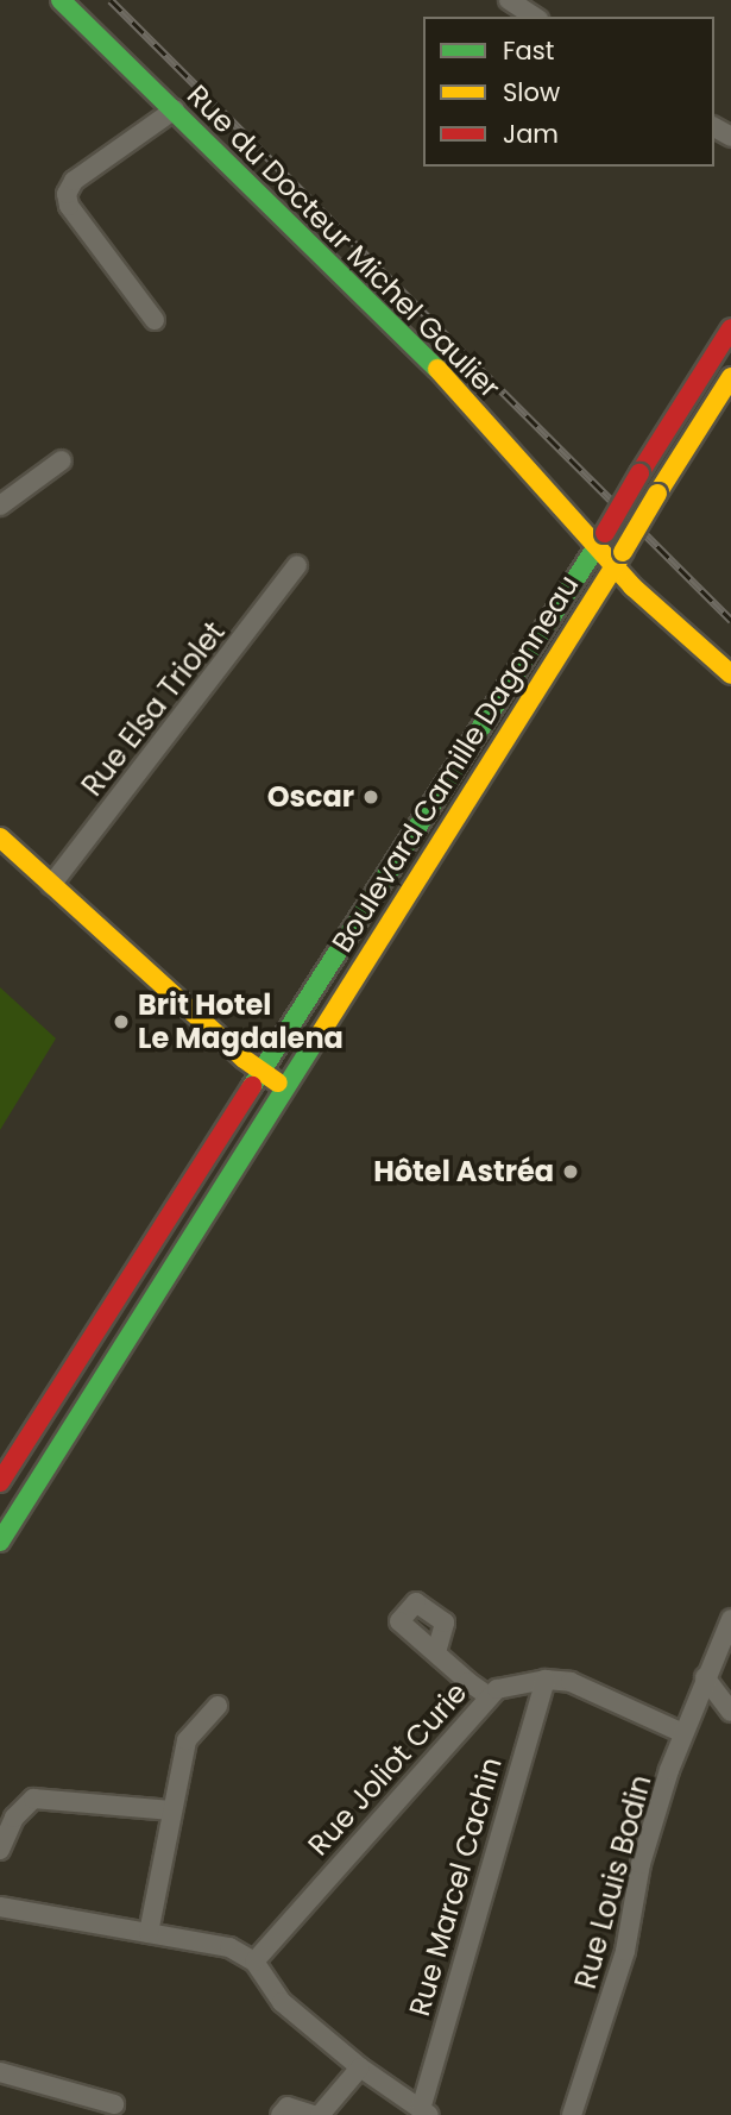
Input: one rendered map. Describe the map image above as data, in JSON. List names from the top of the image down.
{
  "streets": {
    "main road": ["Rue du Docteur Michel Gaulier", "Boulevard Camille Dagonneau"],
    "street": [
      "Rue Elsa Triolet",
      "Rue Joliot Curie",
      "Rue Louis Bodin",
      "Rue Marcel Cachin"
    ]
  },
  "crossings": [
    ["Rue du Docteur Michel Gaulier", "Boulevard Camille Dagonneau"],
    ["Rue Joliot Curie", "Rue Louis Bodin"],
    ["Rue Joliot Curie", "Rue Marcel Cachin"]
  ],
  "places": ["Oscar", "Brit Hotel Le Magdalena", "Hôtel Astréa"],
  "legend": ["Fast", "Slow", "Jam"]
}
